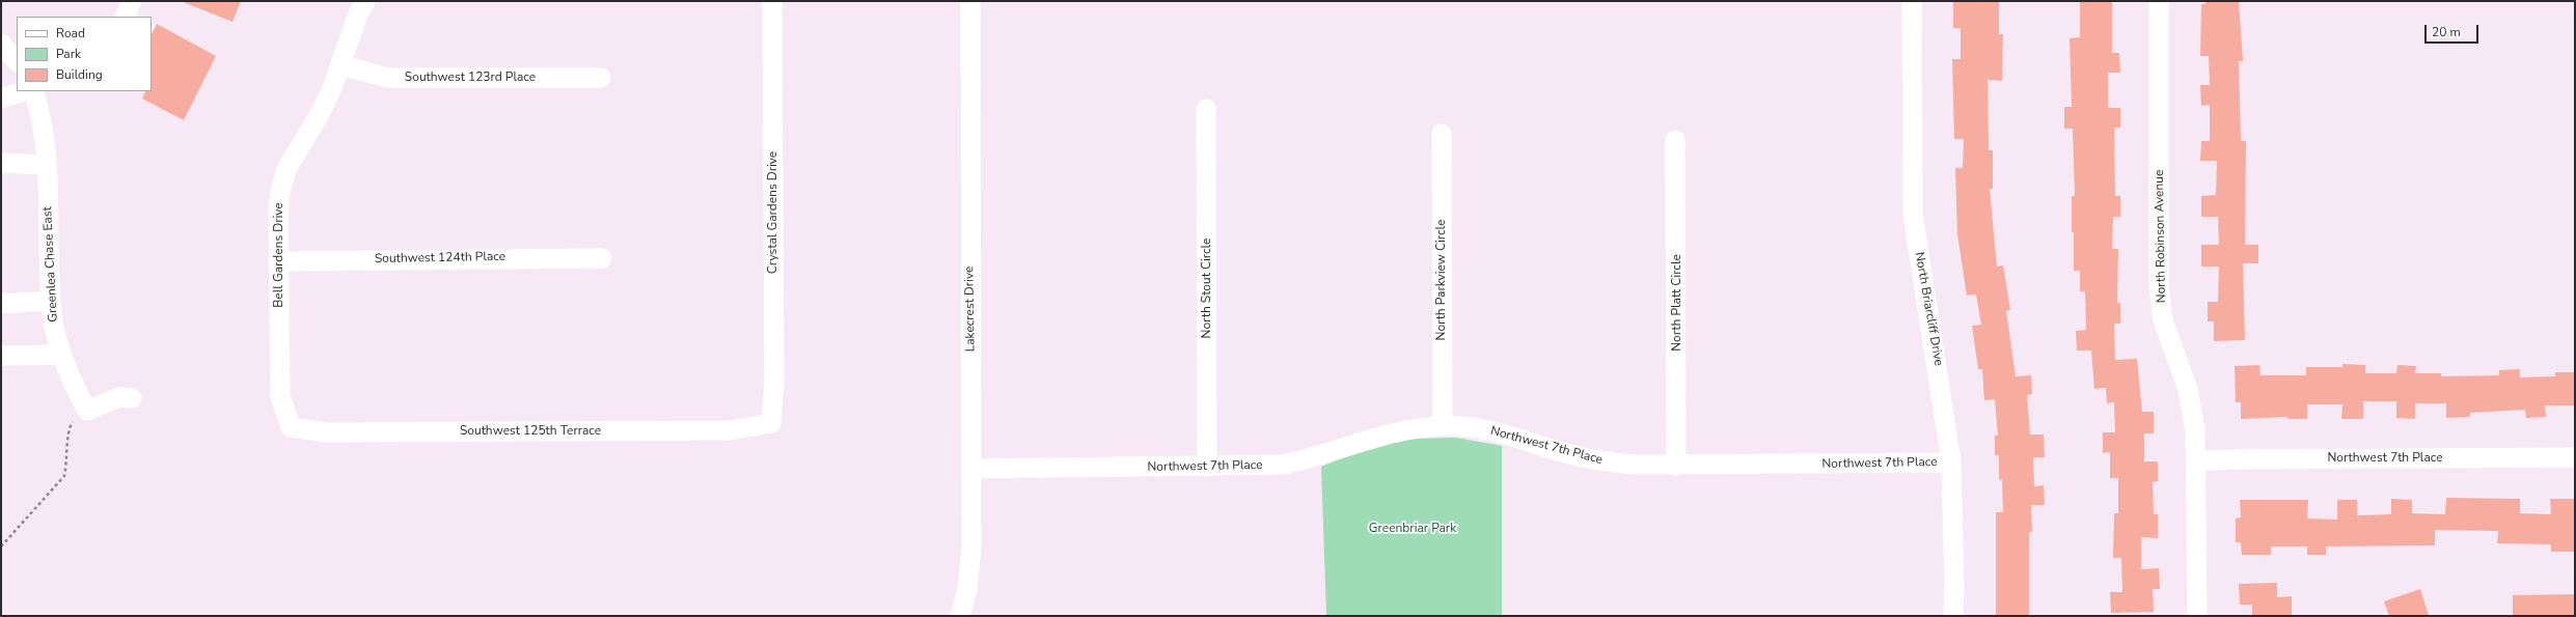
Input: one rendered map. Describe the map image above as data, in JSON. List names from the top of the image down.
{
  "streets": {
    "street": [
      "Southwest 123rd Place",
      "Crystal Gardens Drive",
      "North Robinson Avenue",
      "Bell Gardens Drive",
      "Southwest 124th Place",
      "Greenlea Chase East",
      "North Parkview Circle",
      "North Stout Circle",
      "North Platt Circle",
      "Lakecrest Drive",
      "North Briarcliff Drive",
      "Southwest 125th Terrace",
      "Northwest 7th Place"
    ]
  },
  "crossings": [
    ["Southwest 123rd Place", "Bell Gardens Drive"],
    ["Crystal Gardens Drive", "Southwest 125th Terrace"],
    ["North Robinson Avenue", "Northwest 7th Place"],
    ["Bell Gardens Drive", "Southwest 124th Place"],
    ["Bell Gardens Drive", "Southwest 125th Terrace"],
    ["North Parkview Circle", "Northwest 7th Place"],
    ["North Stout Circle", "Northwest 7th Place"],
    ["North Platt Circle", "Northwest 7th Place"],
    ["Lakecrest Drive", "Northwest 7th Place"],
    ["North Briarcliff Drive", "Northwest 7th Place"]
  ],
  "parks": ["Greenbriar Park"],
  "legend": ["Road", "Park", "Building"],
  "scale_bar": "20 m"
}
